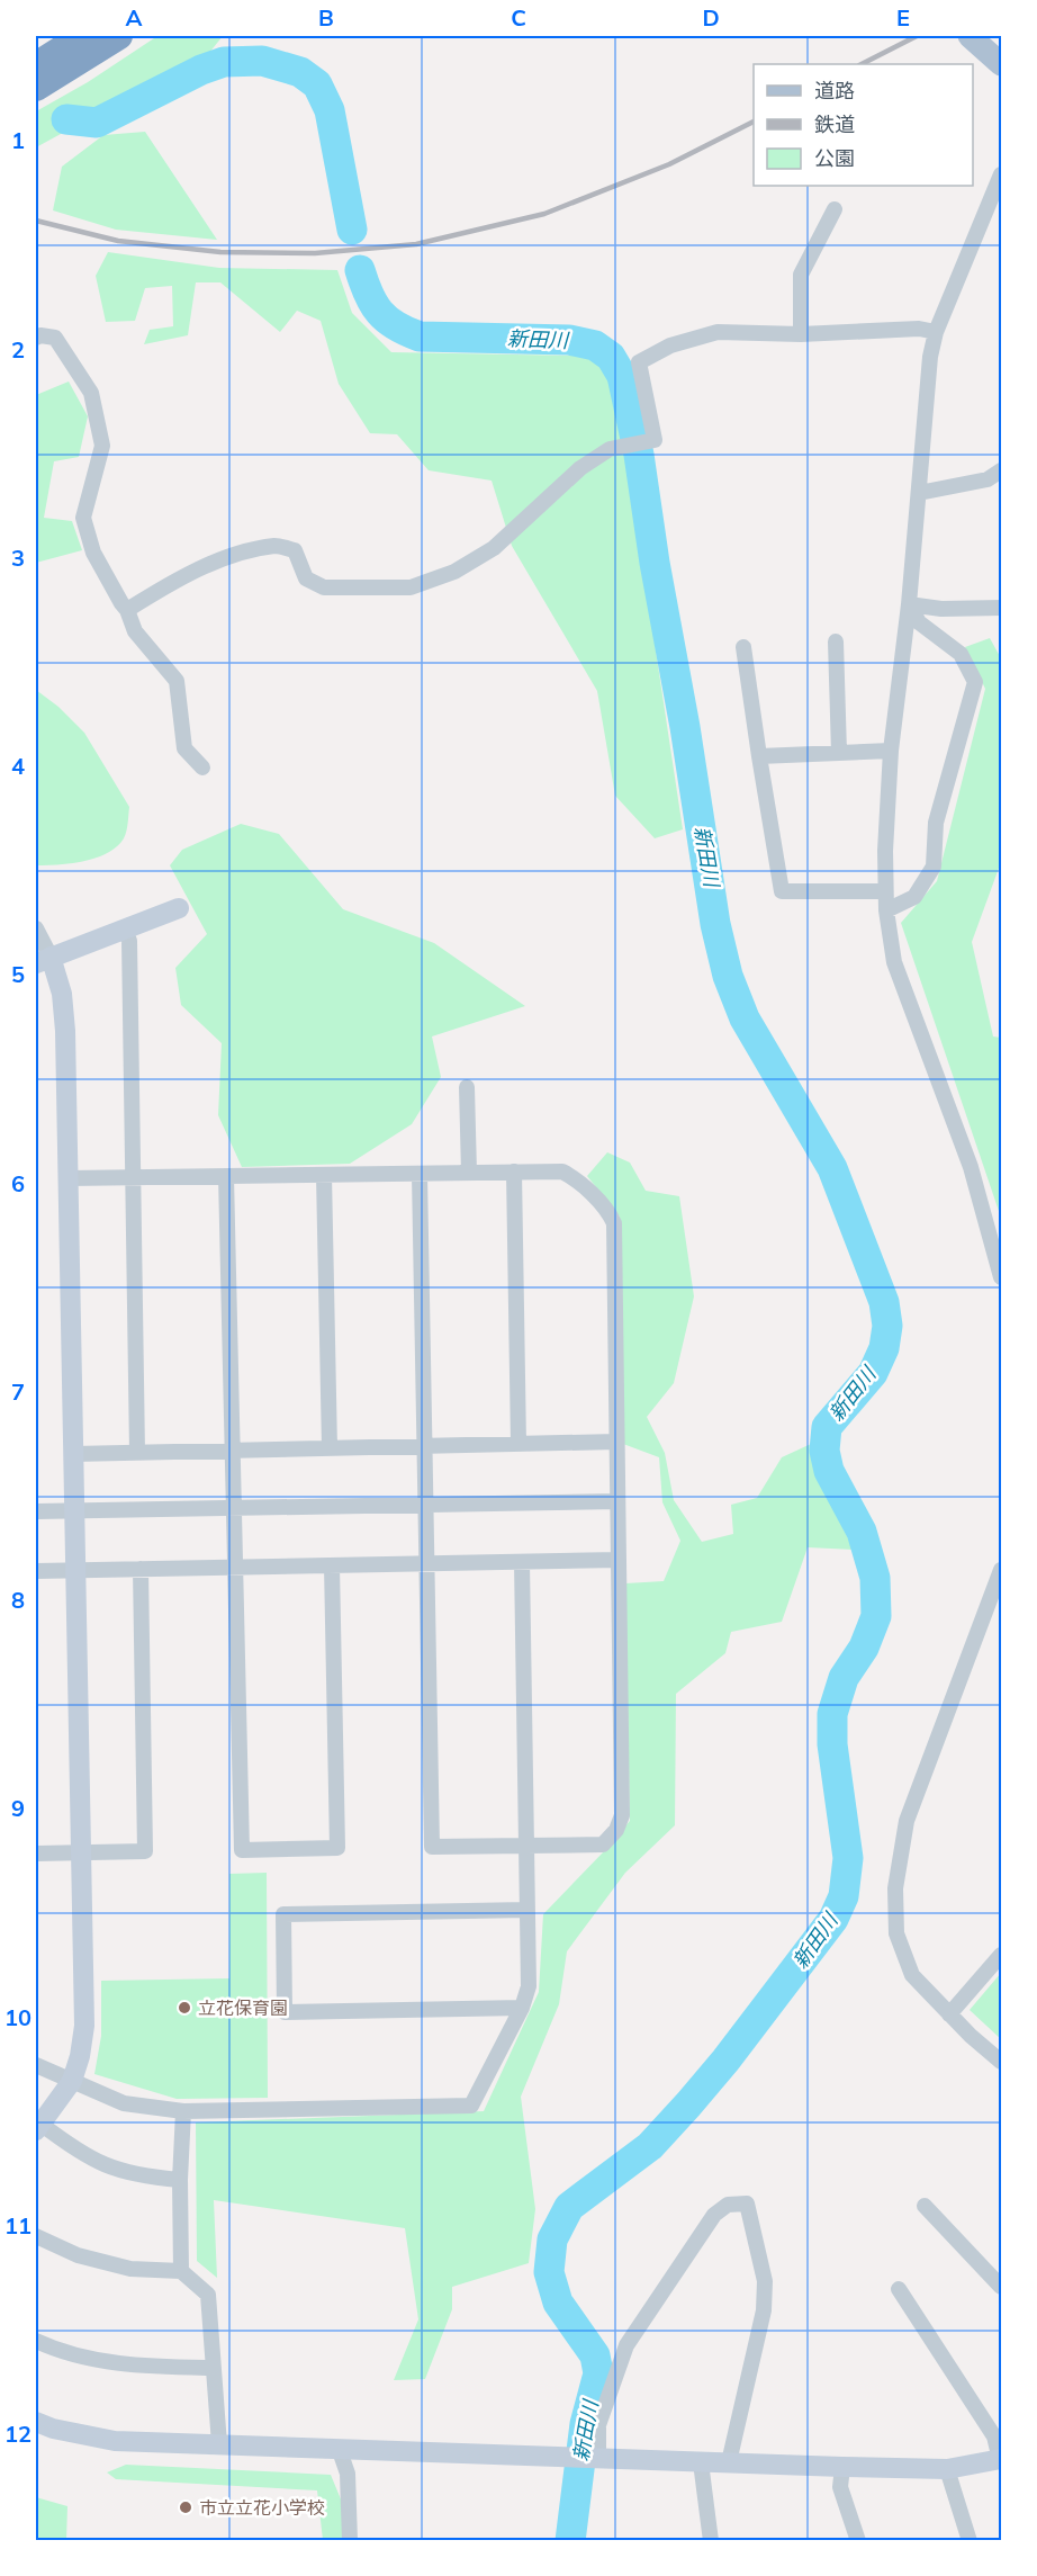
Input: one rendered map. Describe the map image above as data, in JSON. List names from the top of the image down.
{
  "water": ["新田川"],
  "places": ["立花保育園", "市立立花小学校"],
  "legend": ["道路", "鉄道", "公園"],
  "grid": {
    "columns": [
      "A",
      "B",
      "C",
      "D",
      "E"
    ],
    "rows": [
      "1",
      "2",
      "3",
      "4",
      "5",
      "6",
      "7",
      "8",
      "9",
      "10",
      "11",
      "12"
    ]
  }
}
